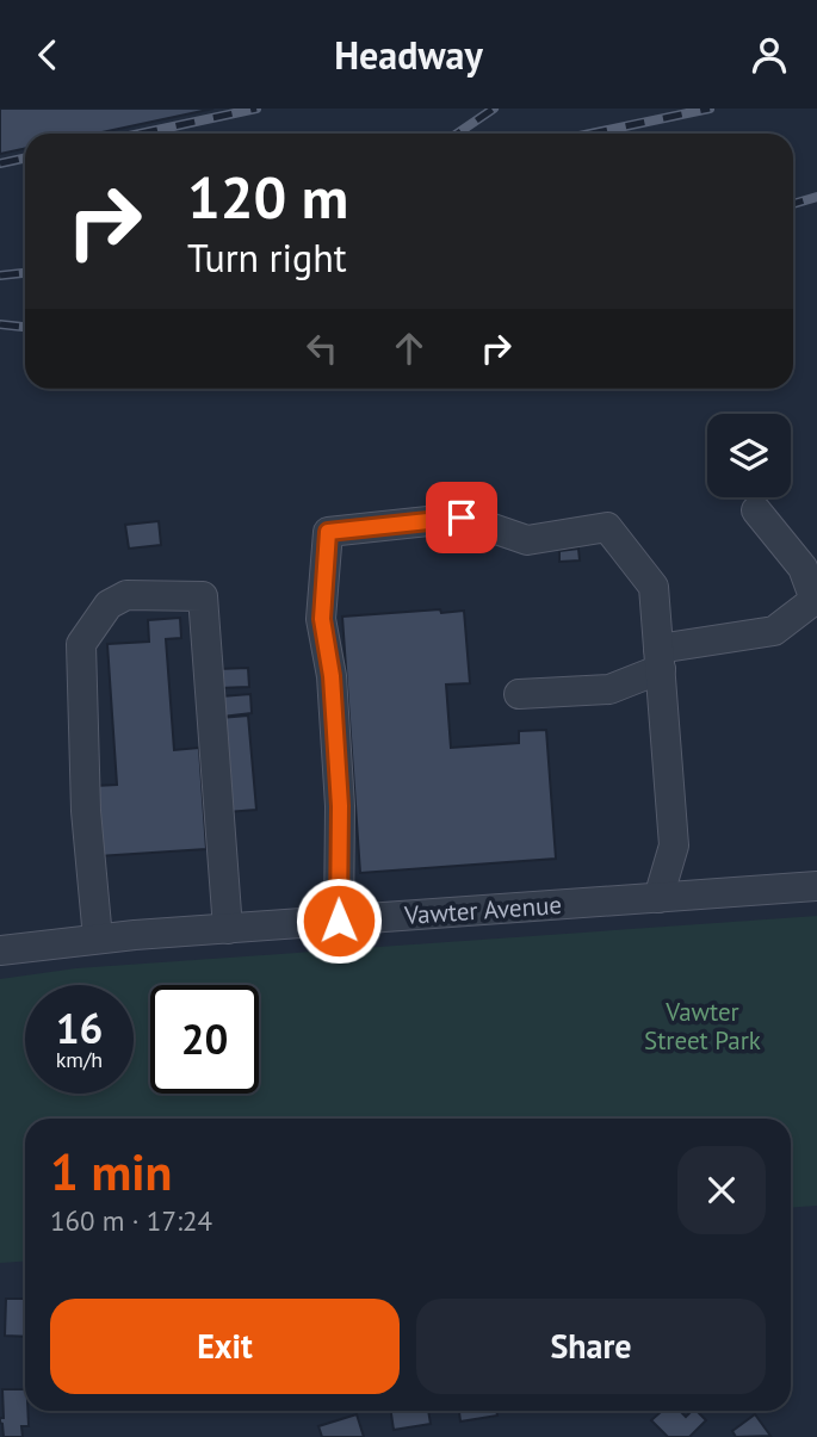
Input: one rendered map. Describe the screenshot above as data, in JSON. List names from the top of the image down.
{
  "streets": {
    "street": ["Vawter Avenue"]
  },
  "parks": ["Vawter Street Park"],
  "page": {
    "header": "Headway",
    "turn": ["120 m", "Turn right"],
    "speed": "16 km/h",
    "limit": "20",
    "heading": ["1 min", "160 m · 17:24"],
    "buttons": ["Exit", "Share"]
  }
}
